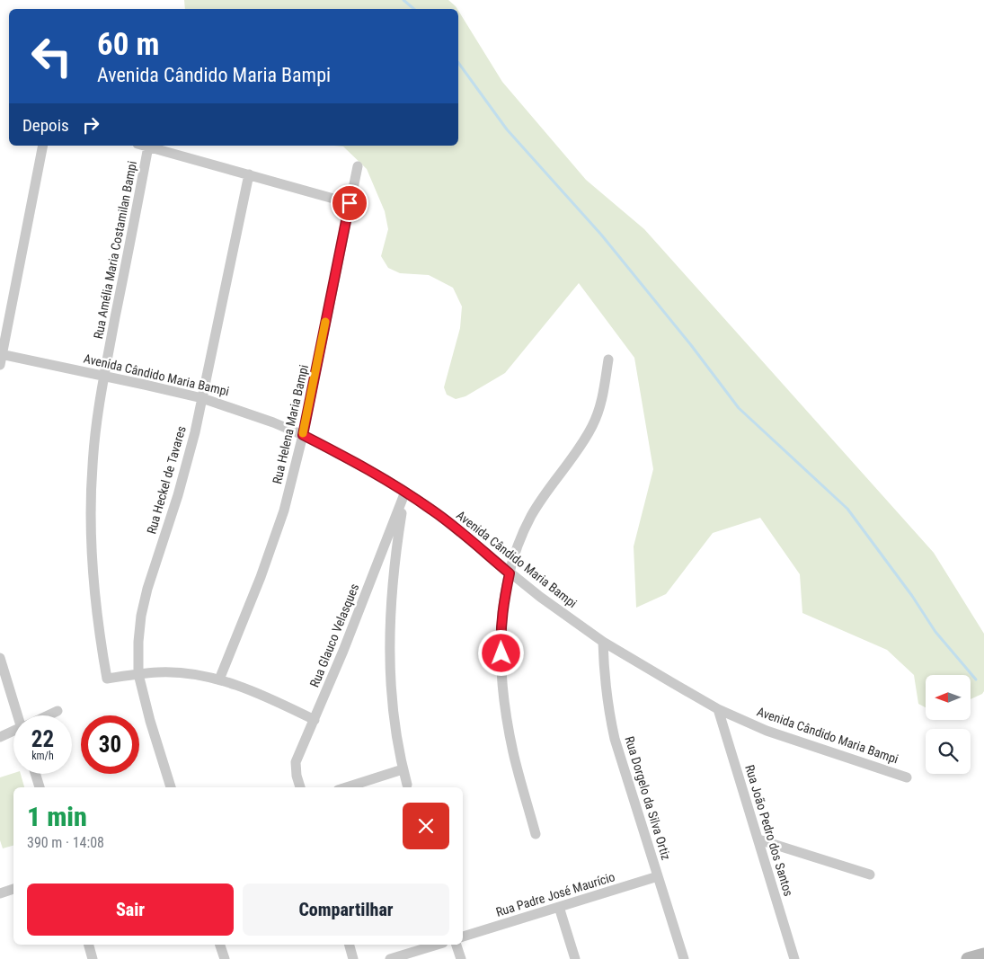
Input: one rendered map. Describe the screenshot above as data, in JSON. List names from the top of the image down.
{
  "streets": {
    "street": [
      "Rua Amélia Maria Costamilan Bampi",
      "Avenida Cândido Maria Bampi",
      "Rua Helena Maria Bampi",
      "Rua Heckel de Tavares",
      "Rua Glauco Velasques",
      "Rua Dorgelo da Silva Ortiz",
      "Rua João Pedro dos Santos",
      "Rua Padre José Maurício"
    ]
  },
  "crossings": [
    ["Rua Amélia Maria Costamilan Bampi", "Avenida Cândido Maria Bampi"],
    ["Rua Amélia Maria Costamilan Bampi", "Rua Heckel de Tavares"],
    ["Avenida Cândido Maria Bampi", "Rua Helena Maria Bampi"],
    ["Avenida Cândido Maria Bampi", "Rua Heckel de Tavares"],
    ["Avenida Cândido Maria Bampi", "Rua Glauco Velasques"],
    ["Avenida Cândido Maria Bampi", "Rua Dorgelo da Silva Ortiz"],
    ["Avenida Cândido Maria Bampi", "Rua João Pedro dos Santos"],
    ["Rua Dorgelo da Silva Ortiz", "Rua Padre José Maurício"]
  ],
  "north": "left",
  "page": {
    "turn": ["60 m", "Avenida Cândido Maria Bampi"],
    "then": "Depois",
    "speed": "22 km/h",
    "limit": "30",
    "heading": ["1 min", "390 m · 14:08"],
    "buttons": ["Sair", "Compartilhar"]
  }
}
